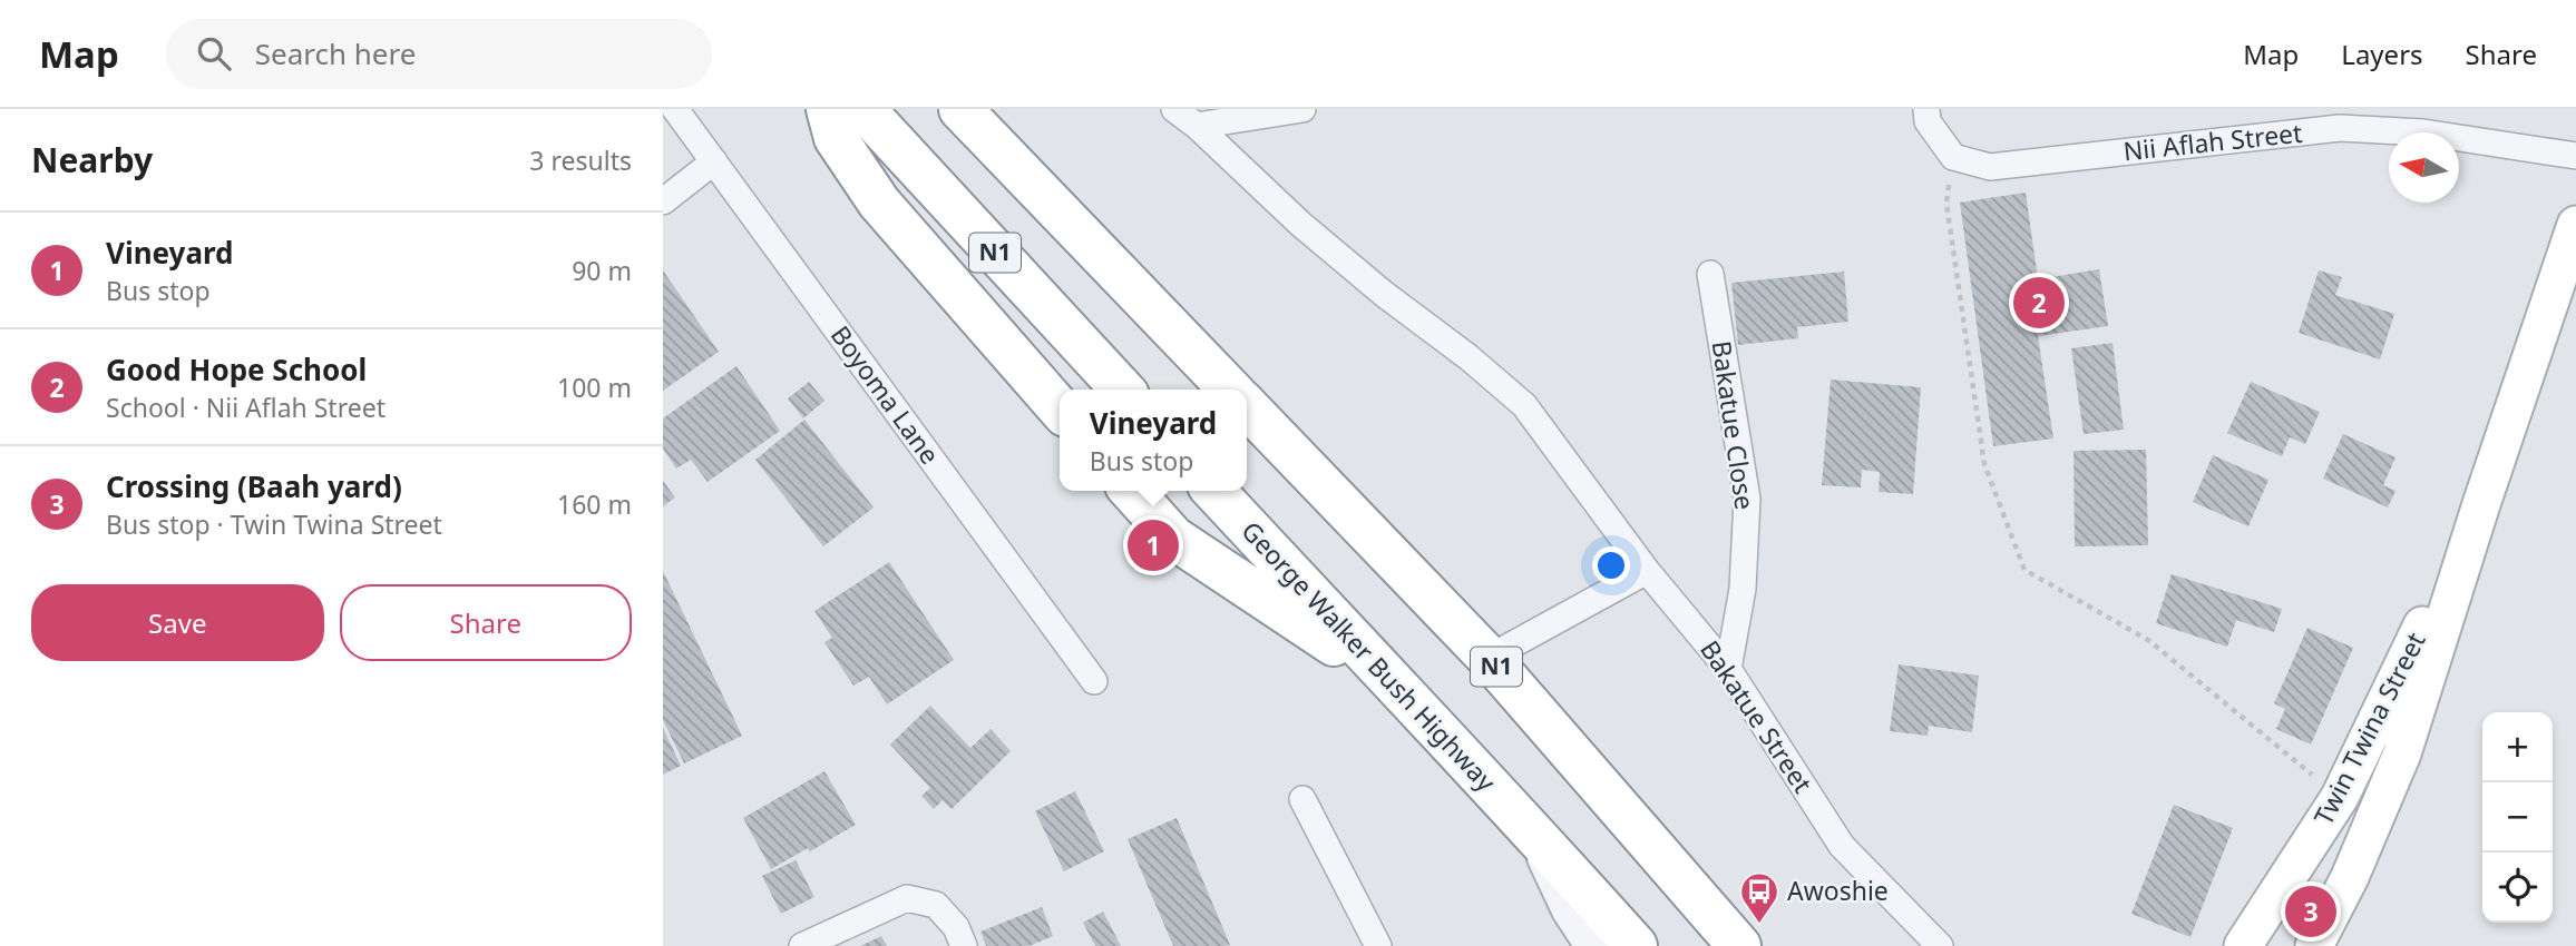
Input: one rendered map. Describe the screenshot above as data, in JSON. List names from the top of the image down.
{
  "streets": {
    "highway": ["N1", "George Walker Bush Highway"],
    "main road": ["Twin Twina Street"],
    "street": [
      "Nii Aflah Street",
      "Boyoma Lane",
      "Bakatue Close",
      "Bakatue Street"
    ]
  },
  "crossings": [
    ["Bakatue Close", "Bakatue Street"]
  ],
  "places": {
    "bus stop": ["Awoshie"]
  },
  "north": "left",
  "page": {
    "header": "Map",
    "search": "Search here",
    "nav": ["Map", "Layers", "Share"],
    "heading": ["Nearby", "3 results"],
    "list": [
      {
        "mark": "1",
        "name": "Vineyard",
        "note": "Bus stop",
        "value": "90 m"
      },
      {
        "mark": "2",
        "name": "Good Hope School",
        "note": "School · Nii Aflah Street",
        "value": "100 m"
      },
      {
        "mark": "3",
        "name": "Crossing (Baah yard)",
        "note": "Bus stop · Twin Twina Street",
        "value": "160 m"
      }
    ],
    "pins": ["2", "1", "3"],
    "popup": ["Vineyard", "Bus stop"],
    "buttons": ["Save", "Share"],
    "map_buttons": ["+", "−"]
  }
}
